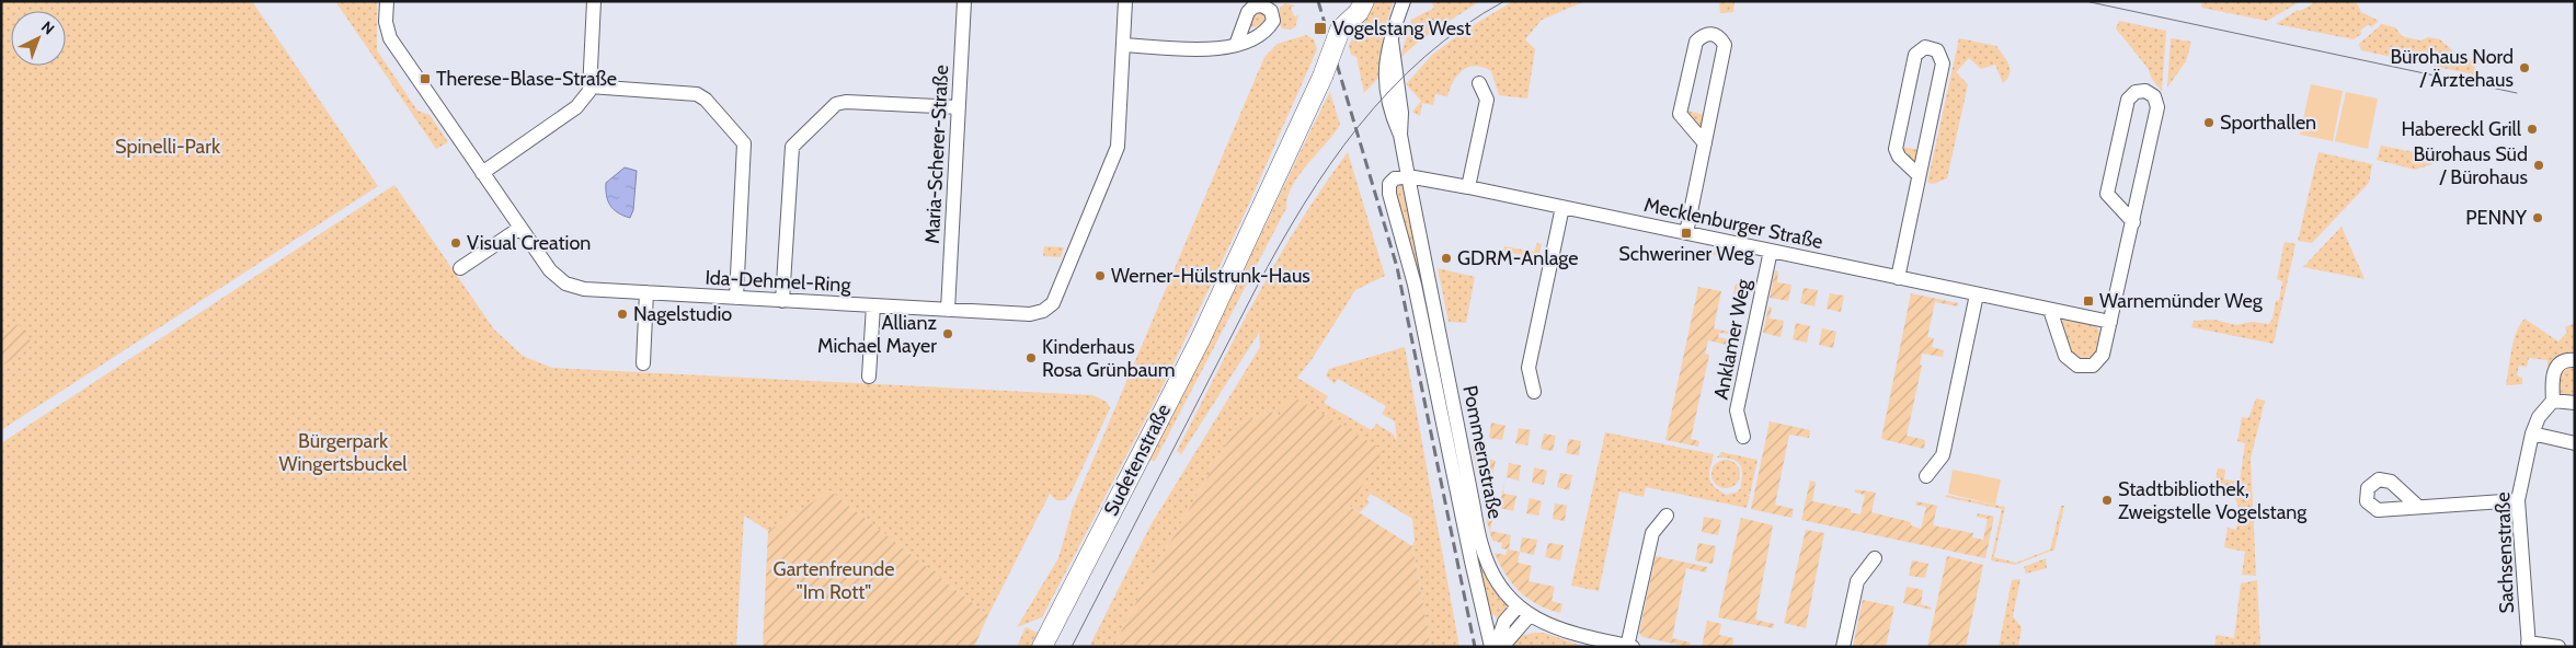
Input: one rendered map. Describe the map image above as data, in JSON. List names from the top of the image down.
{
  "streets": {
    "main road": ["Sudetenstraße"],
    "street": [
      "Maria-Scherer-Straße",
      "Mecklenburger Straße",
      "Ida-Dehmel-Ring",
      "Anklamer Weg",
      "Pommernstraße",
      "Sachsenstraße"
    ]
  },
  "crossings": [
    ["Maria-Scherer-Straße", "Ida-Dehmel-Ring"],
    ["Mecklenburger Straße", "Anklamer Weg"],
    ["Mecklenburger Straße", "Pommernstraße"]
  ],
  "parks": ["Spinelli-Park", "Bürgerpark Wingertsbuckel", "Gartenfreunde \"Im Rott\""],
  "places": {
    "transit": [
      "Vogelstang West",
      "Therese-Blase-Straße",
      "Schweriner Weg",
      "Warnemünder Weg"
    ],
    "other": [
      "Bürohaus Nord / Ärztehaus",
      "Sporthallen",
      "Habereckl Grill",
      "Bürohaus Süd / Bürohaus",
      "PENNY",
      "Visual Creation",
      "GDRM-Anlage",
      "Werner-Hülstrunk-Haus",
      "Nagelstudio",
      "Allianz Michael Mayer",
      "Kinderhaus Rosa Grünbaum",
      "Stadtbibliothek, Zweigstelle Vogelstang"
    ]
  },
  "north": "top right"
}
